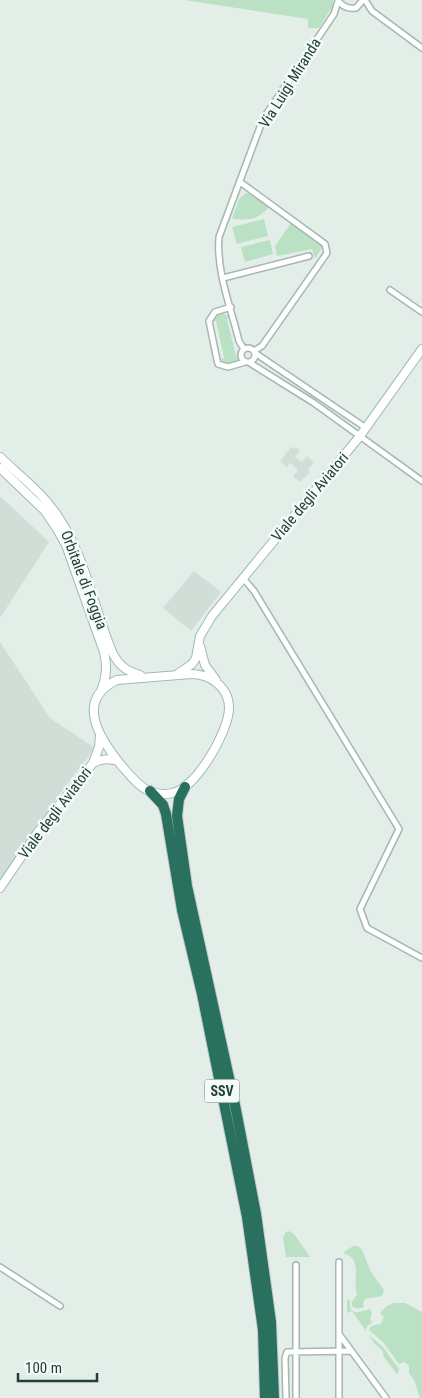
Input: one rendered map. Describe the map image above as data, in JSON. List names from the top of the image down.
{
  "streets": {
    "highway": ["SSV"],
    "main road": ["Viale degli Aviatori", "Orbitale di Foggia"],
    "street": ["Via Luigi Miranda"]
  },
  "crossings": [
    ["Viale degli Aviatori", "Orbitale di Foggia"],
    ["Viale degli Aviatori", "SSV"],
    ["Orbitale di Foggia", "SSV"]
  ],
  "scale_bar": "100 m"
}
